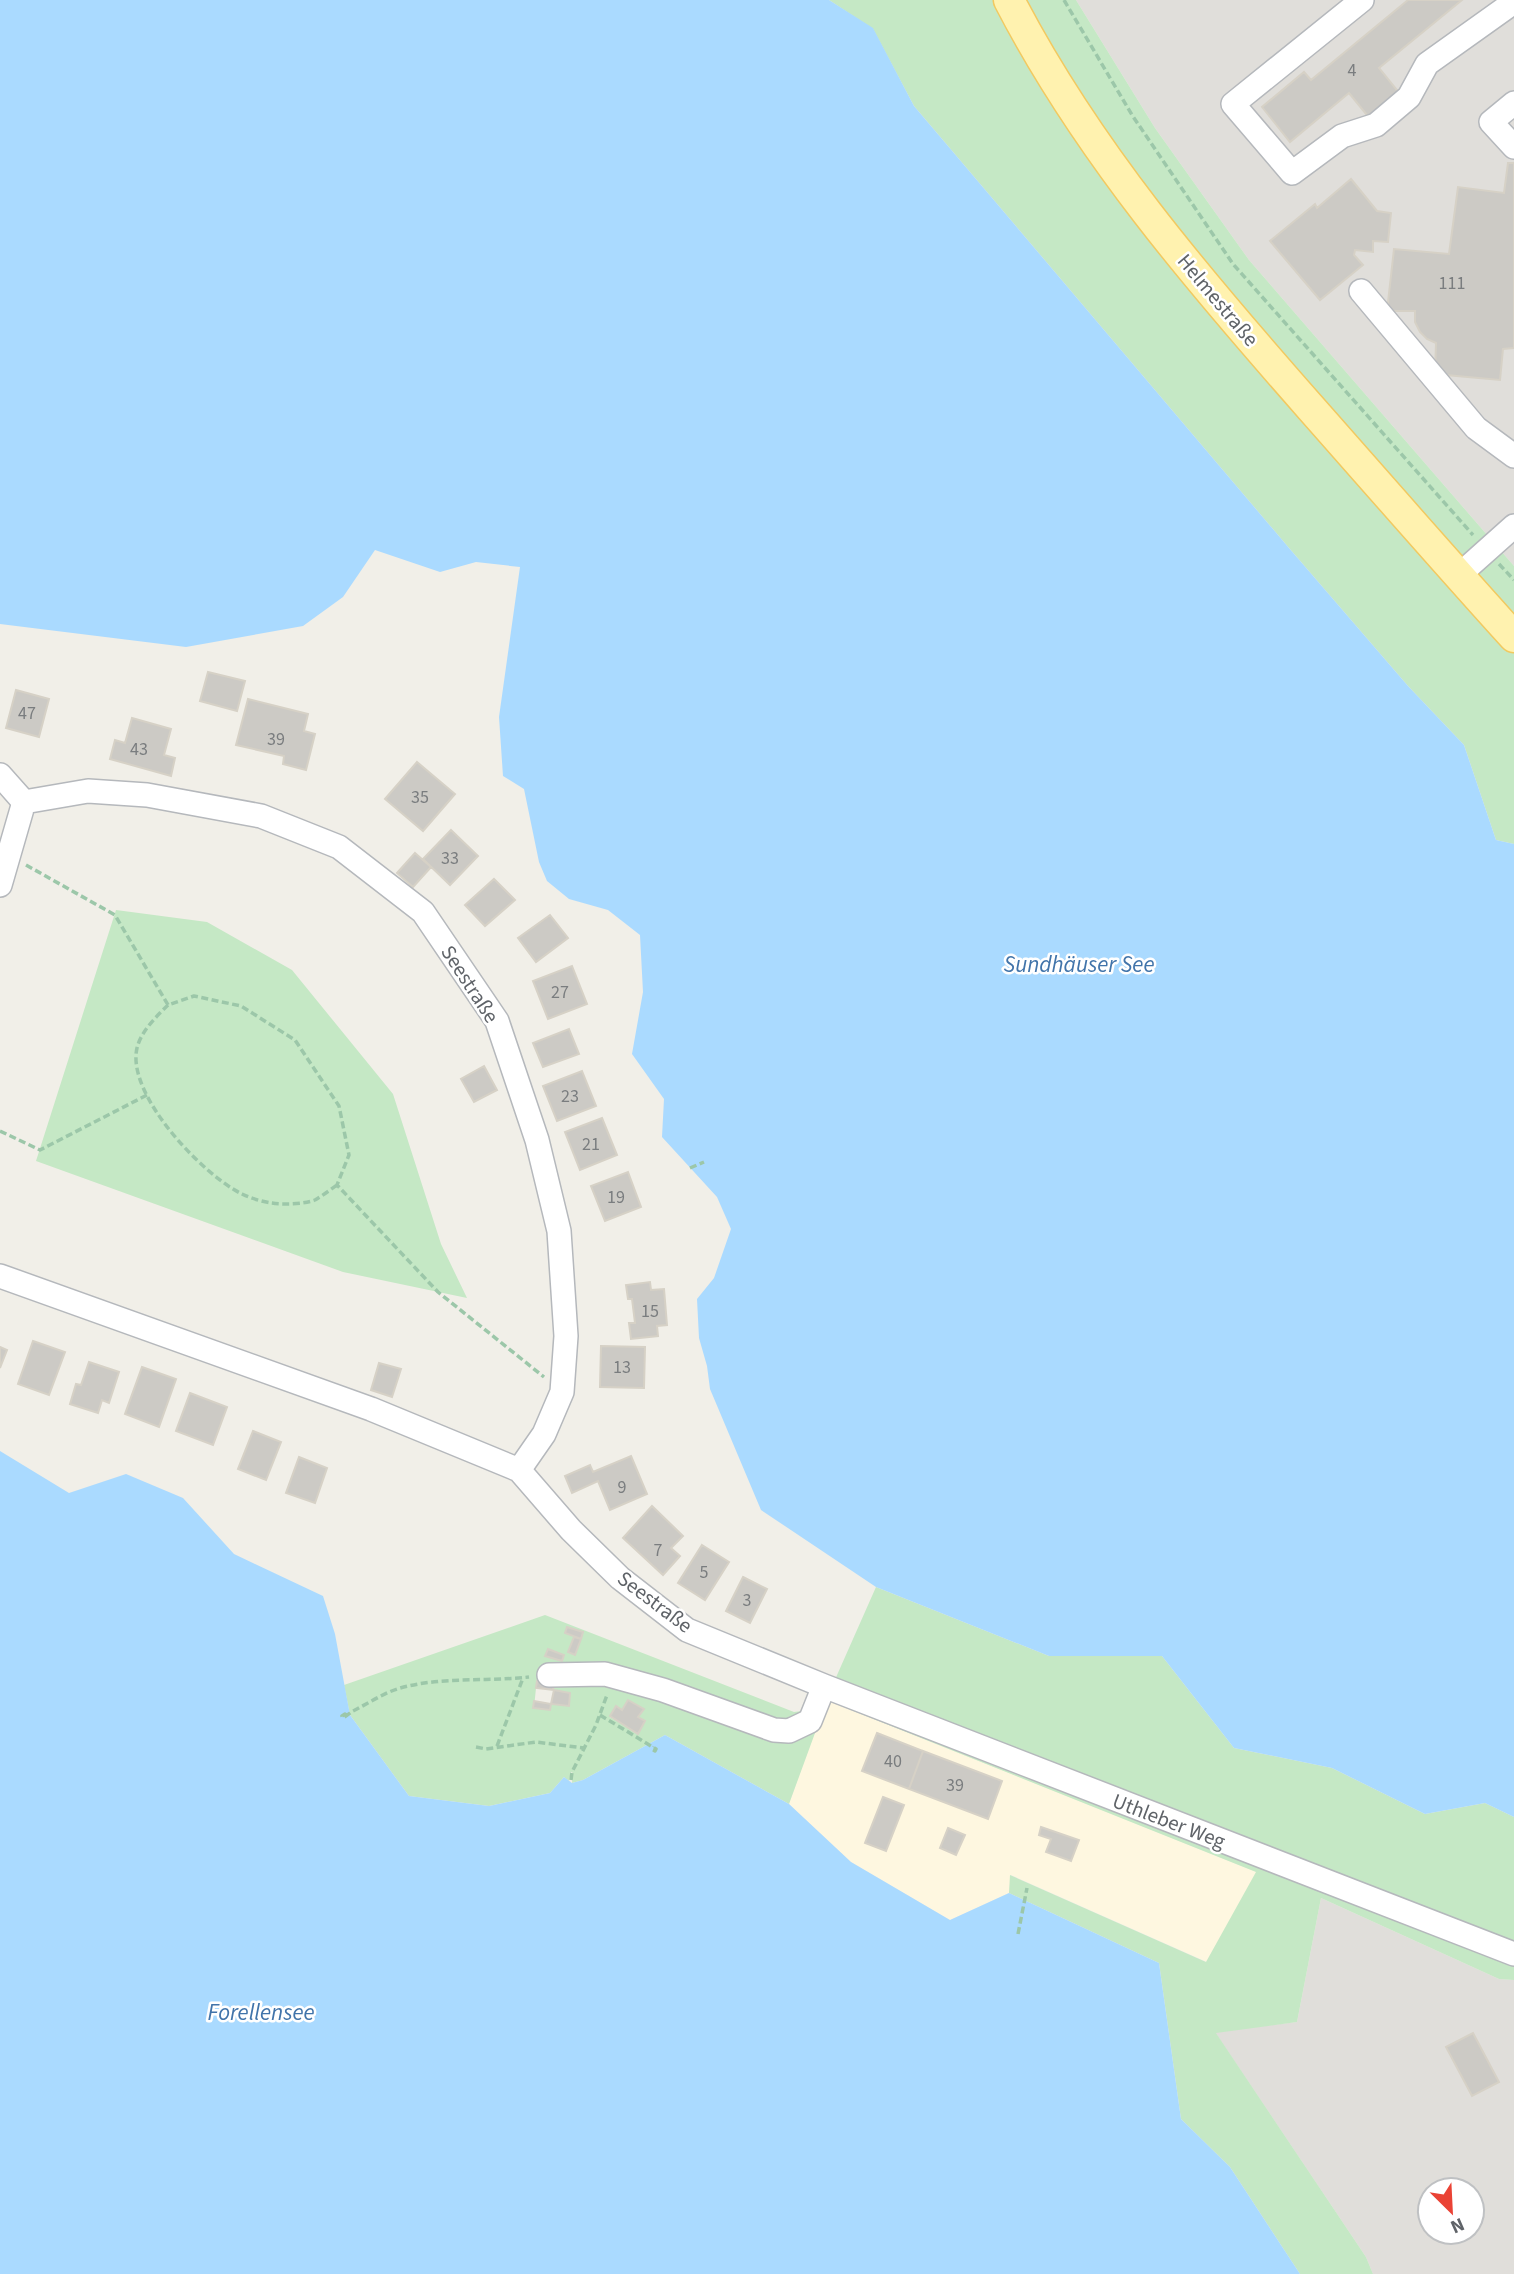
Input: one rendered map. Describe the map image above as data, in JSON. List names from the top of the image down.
{
  "streets": {
    "main road": ["Helmestraße"],
    "street": ["Seestraße", "Uthleber Weg"]
  },
  "crossings": [
    ["Seestraße", "Uthleber Weg"]
  ],
  "water": ["Sundhäuser See", "Forellensee"],
  "house_numbers": [
    "4",
    "111",
    "47",
    "39",
    "43",
    "35",
    "33",
    "27",
    "23",
    "21",
    "19",
    "15",
    "13",
    "9",
    "7",
    "5",
    "3",
    "40",
    "39"
  ],
  "north": "bottom right"
}
